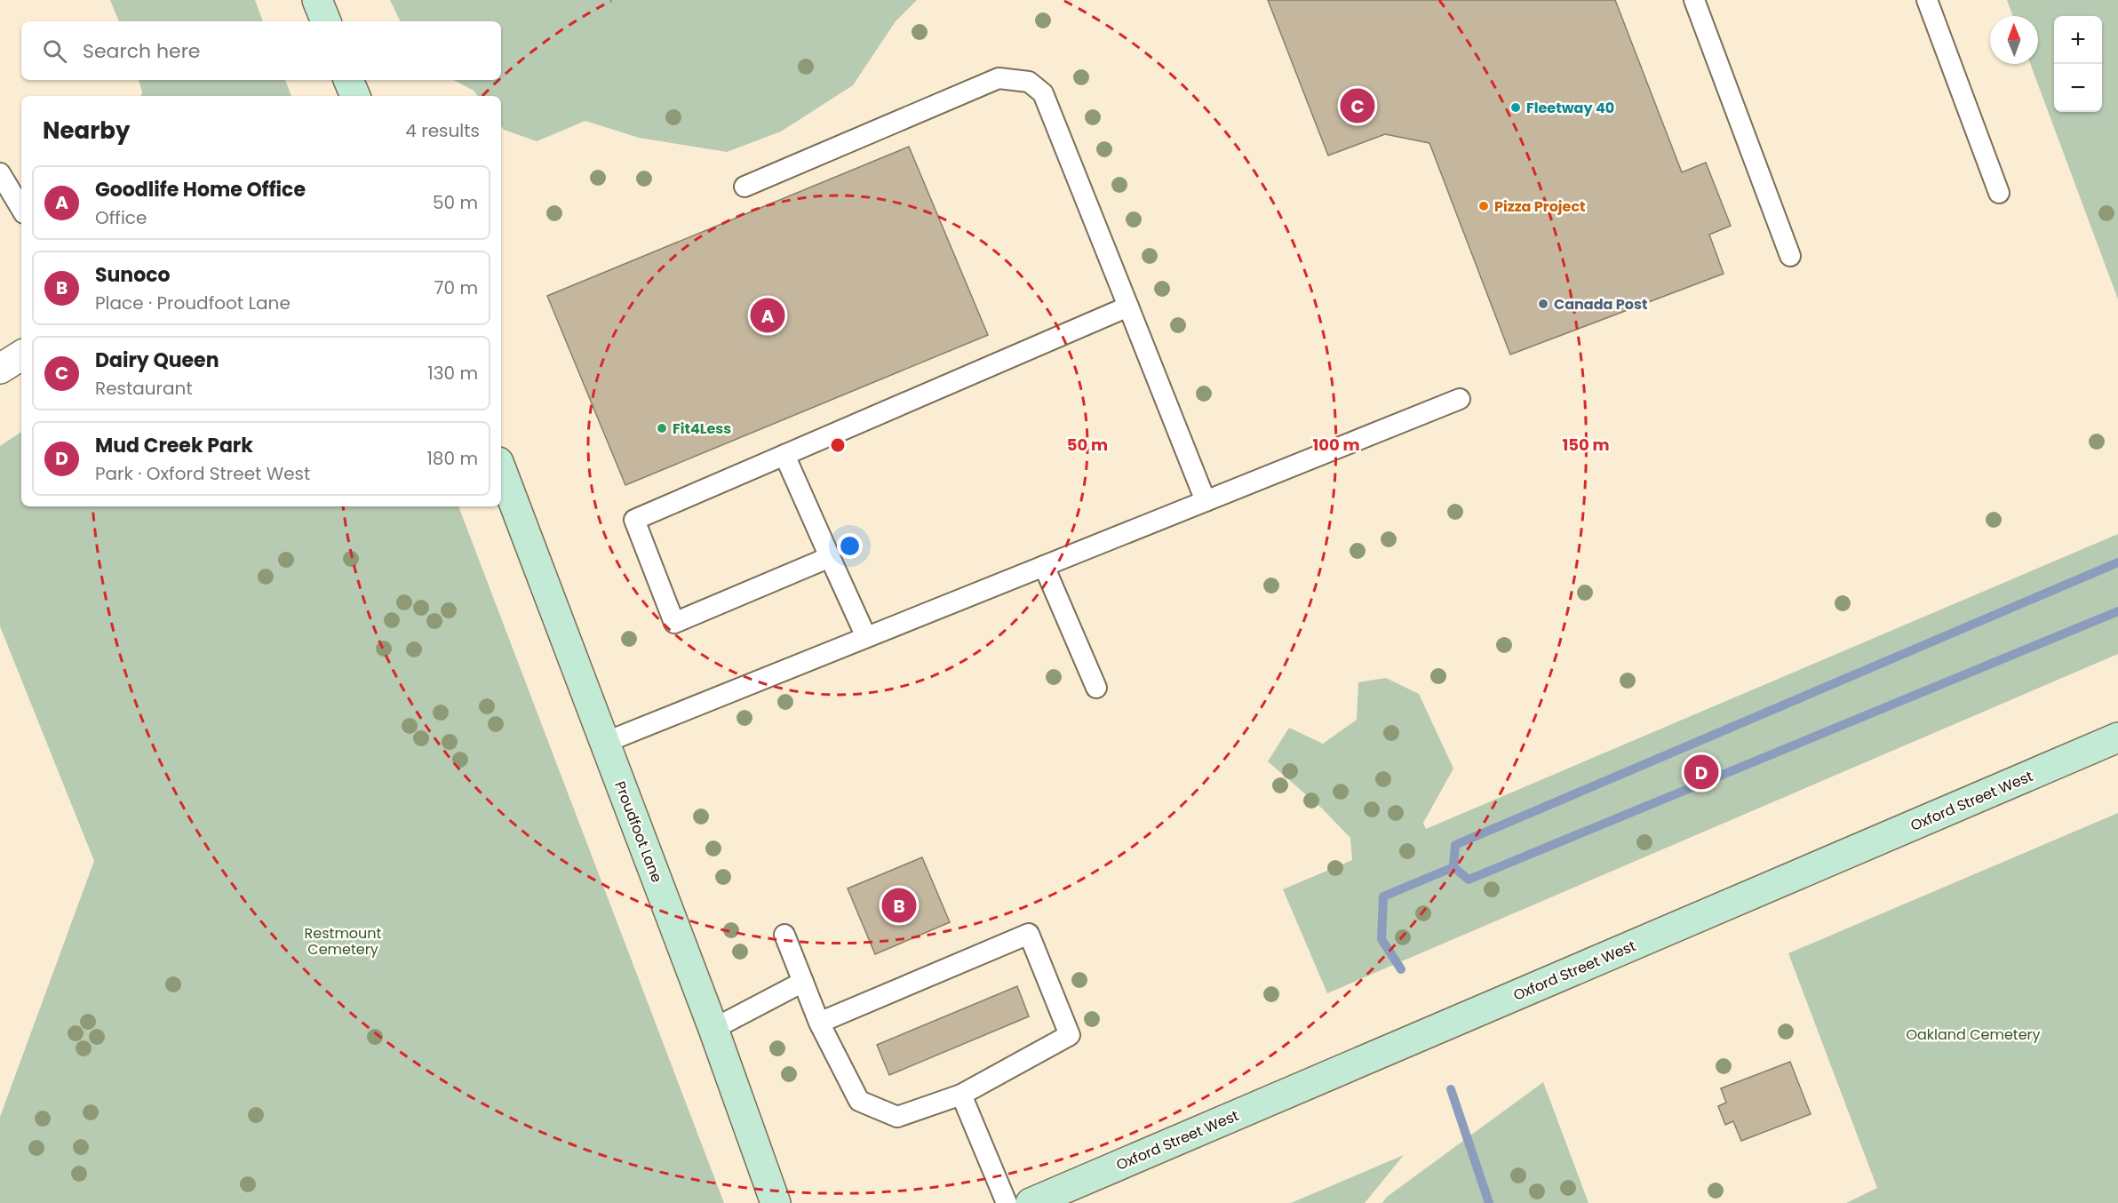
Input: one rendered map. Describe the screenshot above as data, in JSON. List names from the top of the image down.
{
  "streets": {
    "main road": ["Oxford Street West", "Proudfoot Lane"]
  },
  "parks": ["Restmount Cemetery", "Oakland Cemetery"],
  "places": [
    "Fleetway 40",
    "Pizza Project",
    "Canada Post",
    "Fit4Less"
  ],
  "north": "top",
  "page": {
    "map_buttons": ["+", "−"],
    "search": "Search here",
    "pins": [
      "C",
      "A",
      "D",
      "B"
    ],
    "heading": ["Nearby", "4 results"],
    "list": [
      {
        "mark": "A",
        "name": "Goodlife Home Office",
        "note": "Office",
        "value": "50 m"
      },
      {
        "mark": "B",
        "name": "Sunoco",
        "note": "Place · Proudfoot Lane",
        "value": "70 m"
      },
      {
        "mark": "C",
        "name": "Dairy Queen",
        "note": "Restaurant",
        "value": "130 m"
      },
      {
        "mark": "D",
        "name": "Mud Creek Park",
        "note": "Park · Oxford Street West",
        "value": "180 m"
      }
    ]
  },
  "rings": ["50 m", "100 m", "150 m"]
}
